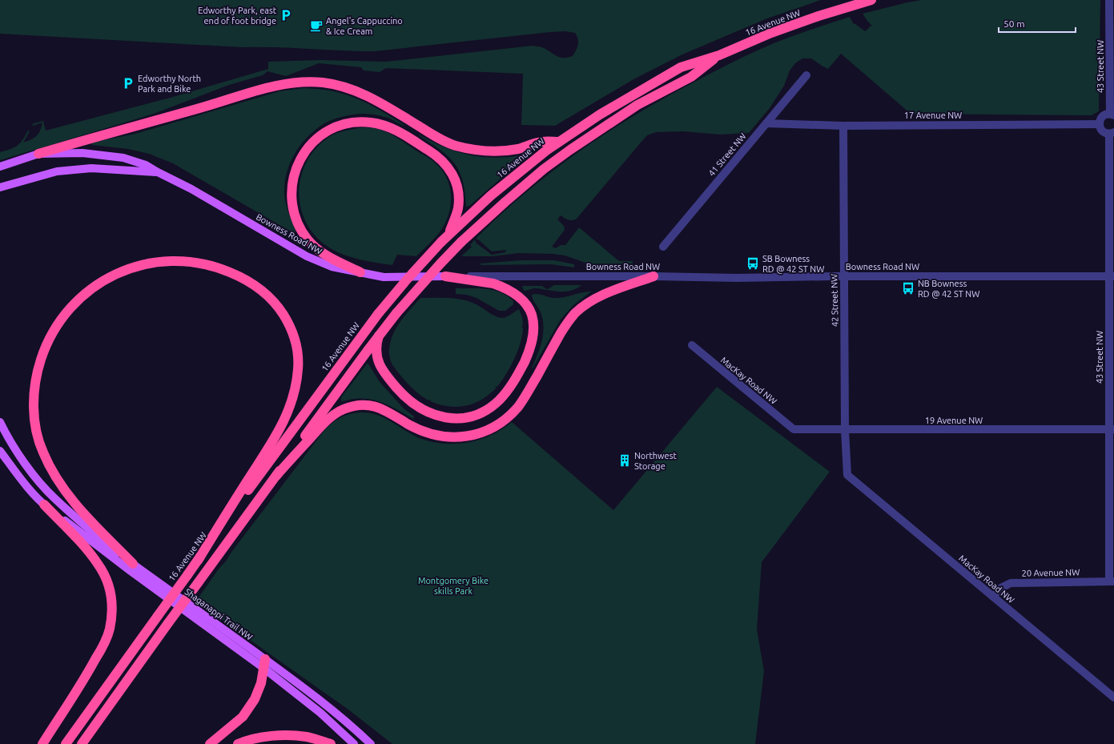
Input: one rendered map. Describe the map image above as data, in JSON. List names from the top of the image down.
{
  "streets": {
    "highway": ["16 Avenue NW"],
    "main road": ["Bowness Road NW", "Shaganappi Trail NW"],
    "street": [
      "43 Street NW",
      "17 Avenue NW",
      "41 Street NW",
      "42 Street NW",
      "MacKay Road NW",
      "19 Avenue NW",
      "20 Avenue NW"
    ]
  },
  "crossings": [
    ["43 Street NW", "Bowness Road NW"],
    ["43 Street NW", "19 Avenue NW"],
    ["43 Street NW", "20 Avenue NW"],
    ["17 Avenue NW", "41 Street NW"],
    ["17 Avenue NW", "42 Street NW"],
    ["Bowness Road NW", "42 Street NW"],
    ["42 Street NW", "MacKay Road NW"],
    ["42 Street NW", "19 Avenue NW"],
    ["MacKay Road NW", "19 Avenue NW"],
    ["MacKay Road NW", "20 Avenue NW"]
  ],
  "parks": ["Montgomery Bike skills Park"],
  "places": {
    "parking": ["Edworthy Park, east end of foot bridge", "Edworthy North Park and Bike"],
    "cafe": ["Angel's Cappuccino & Ice Cream"],
    "bus stop": ["SB Bowness RD @ 42 ST NW", "NB Bowness RD @ 42 ST NW"],
    "building": ["Northwest Storage"]
  },
  "scale_bar": "50 m"
}
